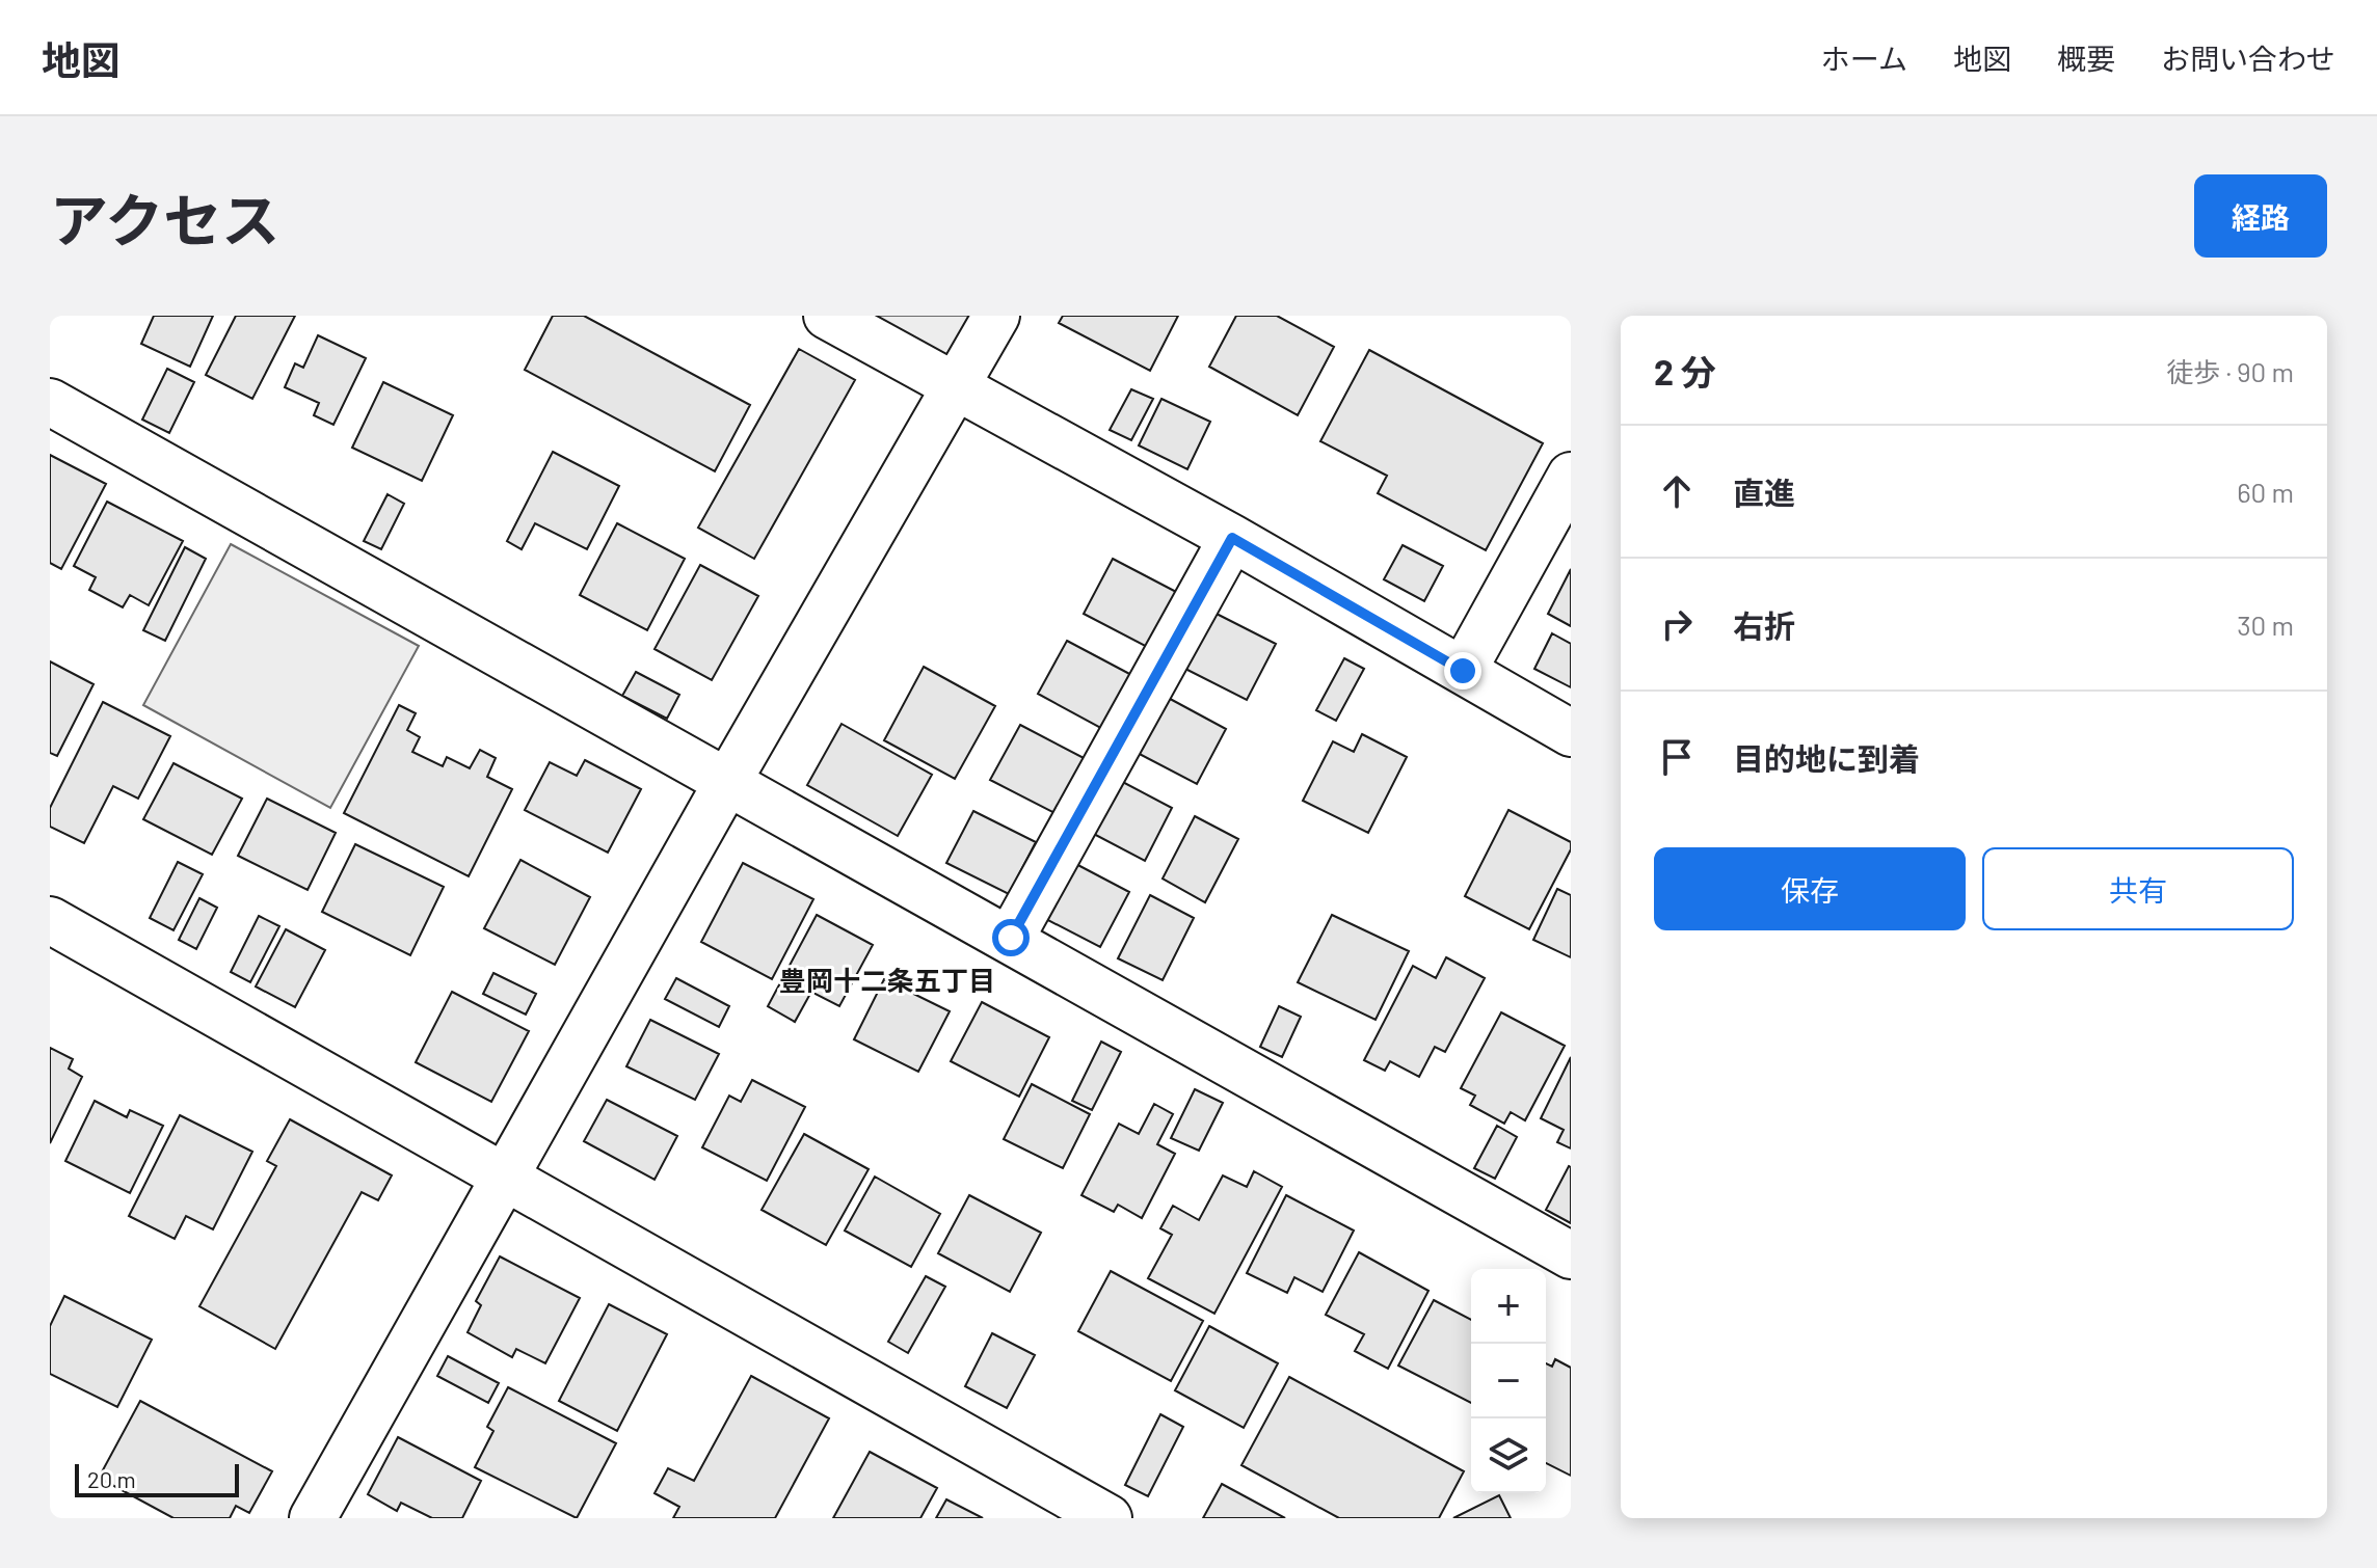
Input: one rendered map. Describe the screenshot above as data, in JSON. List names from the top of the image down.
{
  "districts": ["豊岡十二条五丁目"],
  "scale_bar": "20 m",
  "page": {
    "header": "地図",
    "nav": [
      "ホーム",
      "地図",
      "概要",
      "お問い合わせ"
    ],
    "title": "アクセス",
    "buttons": [
      "経路",
      ["保存", "共有"]
    ],
    "heading": ["2 分", "徒歩 · 90 m"],
    "list": [
      ["直進", "60 m"],
      ["右折", "30 m"],
      "目的地に到着"
    ],
    "map_buttons": ["+", "−"],
    "scale": "20 m"
  }
}
